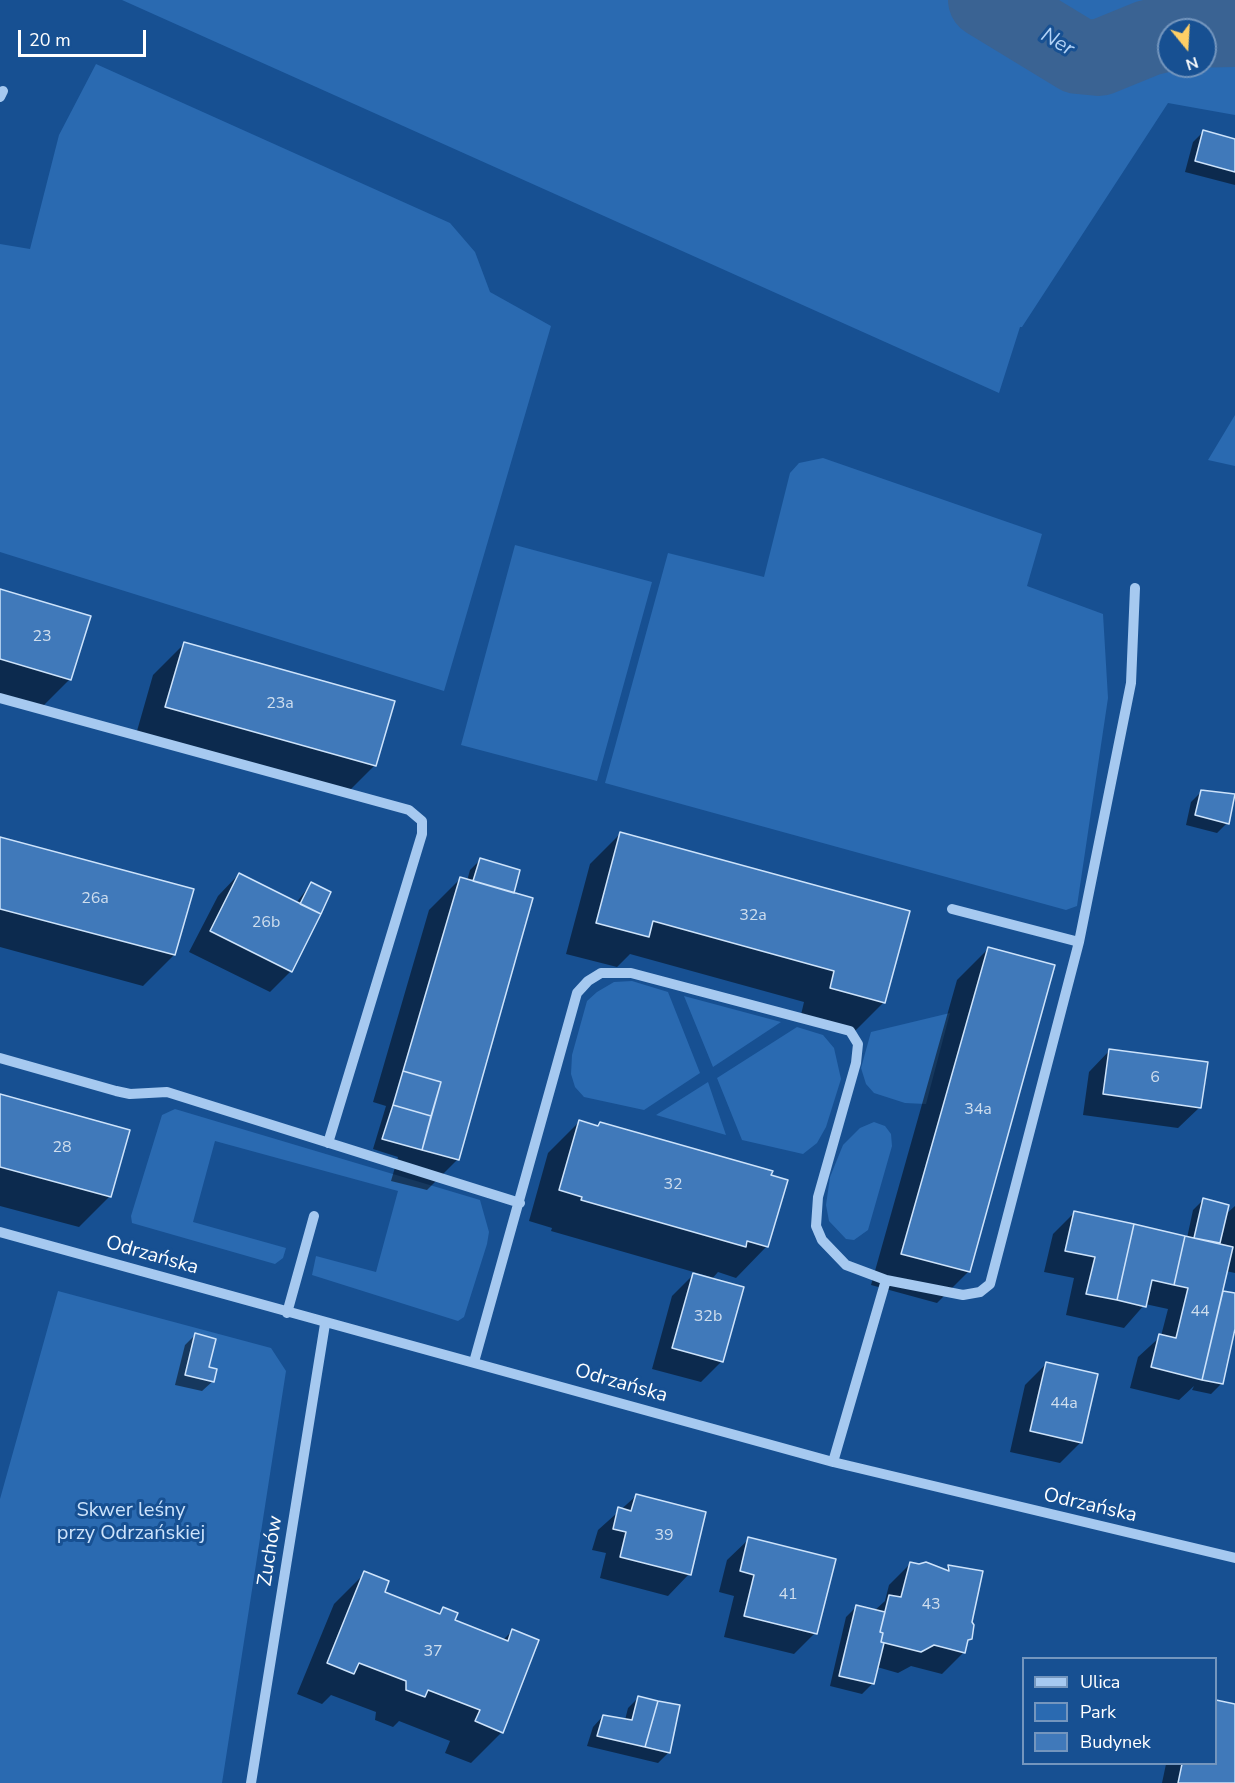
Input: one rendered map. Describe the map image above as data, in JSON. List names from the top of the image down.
{
  "streets": {
    "street": ["Odrzańska", "Zuchów"]
  },
  "crossings": [
    ["Odrzańska", "Zuchów"]
  ],
  "water": ["Ner"],
  "parks": ["Skwer leśny przy Odrzańskiej"],
  "house_numbers": [
    "23",
    "23a",
    "26a",
    "32a",
    "26b",
    "6",
    "34a",
    "28",
    "32",
    "44",
    "32b",
    "44a",
    "39",
    "41",
    "43",
    "37"
  ],
  "legend": ["Ulica", "Park", "Budynek"],
  "scale_bar": "20 m",
  "north": "bottom"
}
